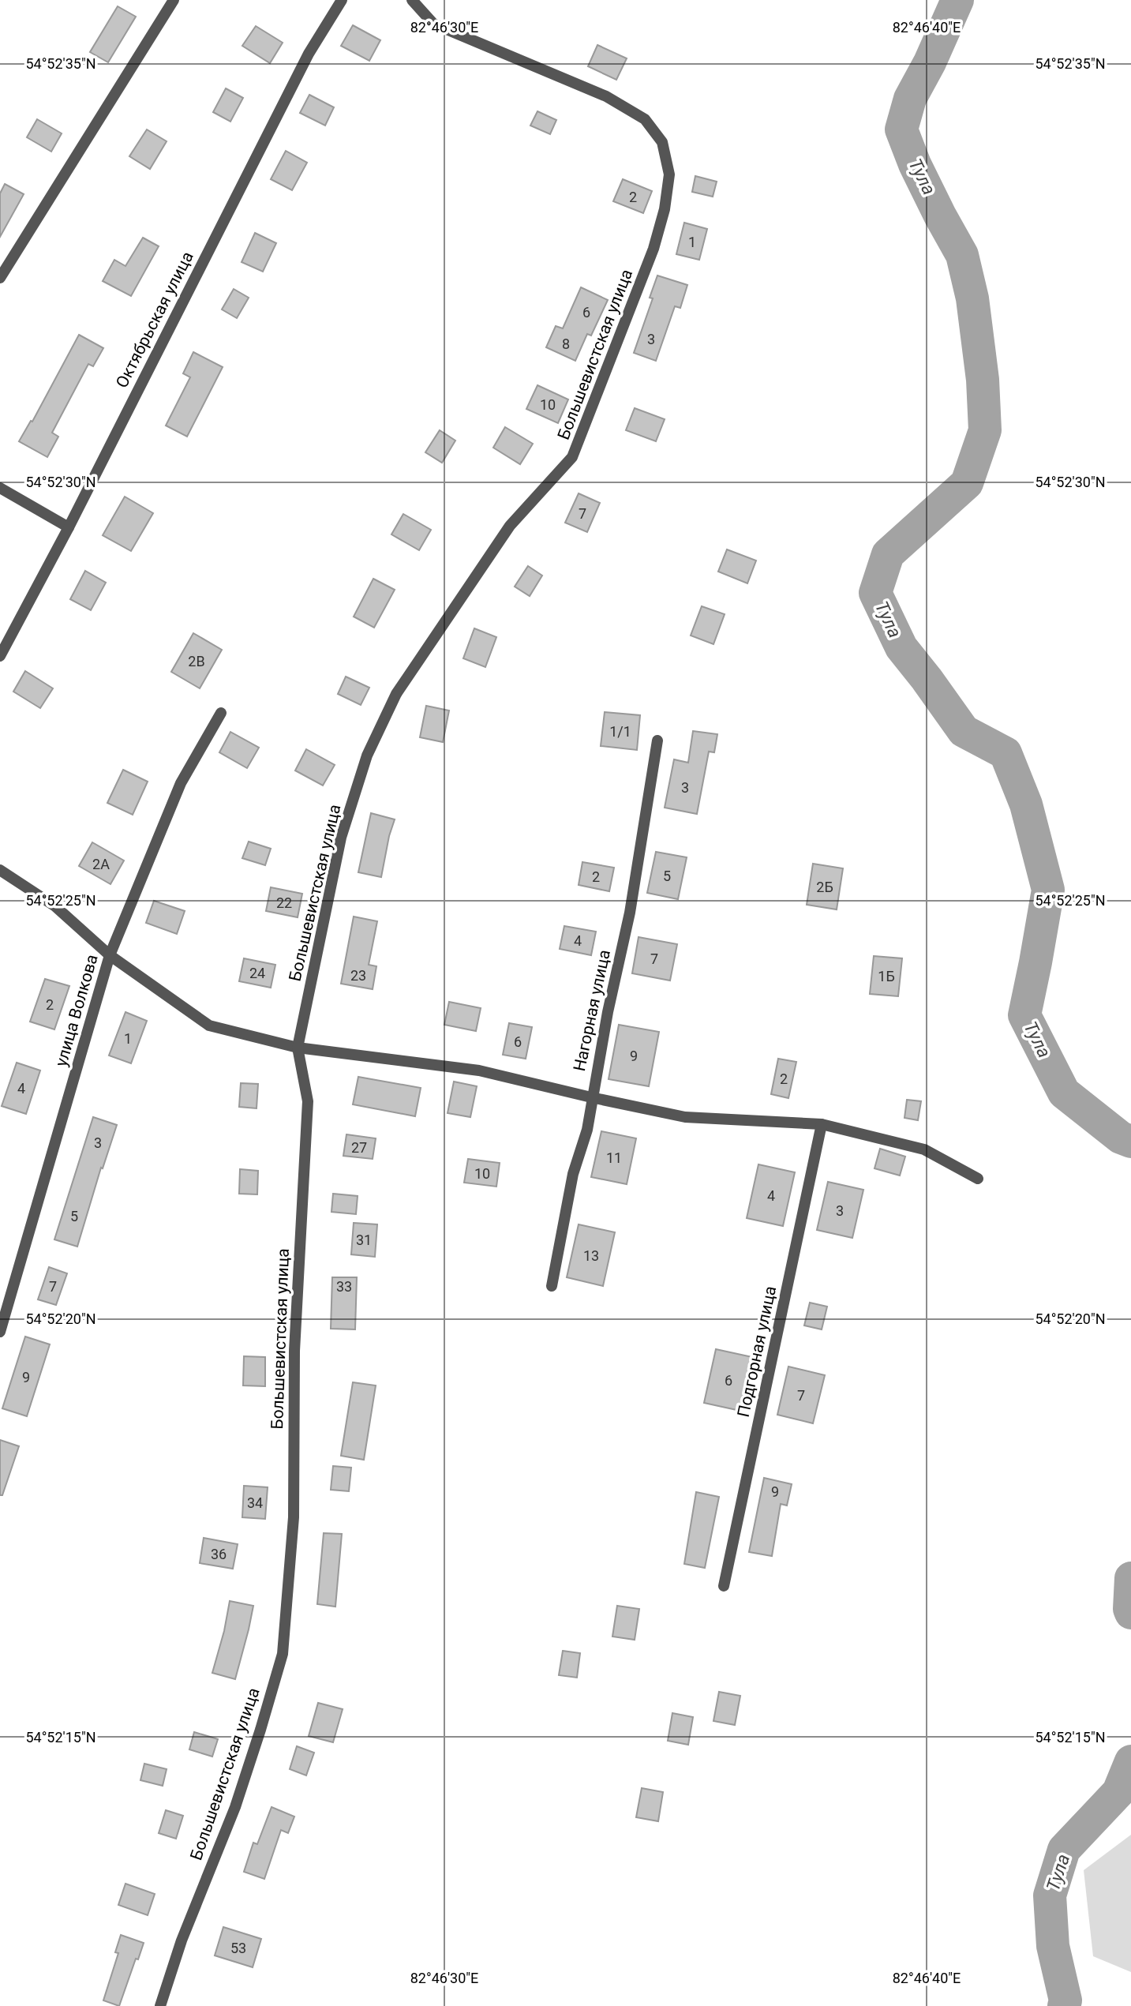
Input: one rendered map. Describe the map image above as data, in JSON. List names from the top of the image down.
{
  "streets": {
    "street": [
      "Октябрьская улица",
      "Большевистская улица",
      "улица Волкова",
      "Нагорная улица",
      "Подгорная улица"
    ]
  },
  "water": ["Тула"],
  "house_numbers": [
    "2",
    "1",
    "6",
    "3",
    "8",
    "10",
    "7",
    "2В",
    "1/1",
    "3",
    "2А",
    "5",
    "2",
    "2Б",
    "22",
    "4",
    "7",
    "24",
    "23",
    "1Б",
    "2",
    "1",
    "6",
    "9",
    "2",
    "4",
    "3",
    "27",
    "11",
    "10",
    "4",
    "3",
    "5",
    "31",
    "13",
    "7",
    "33",
    "9",
    "6",
    "7",
    "9",
    "34",
    "36",
    "53"
  ],
  "coordinates": [
    "82°46'30\"E",
    "82°46'40\"E",
    "54°52'35\"N",
    "54°52'30\"N",
    "54°52'25\"N",
    "54°52'20\"N",
    "54°52'15\"N"
  ]
}
